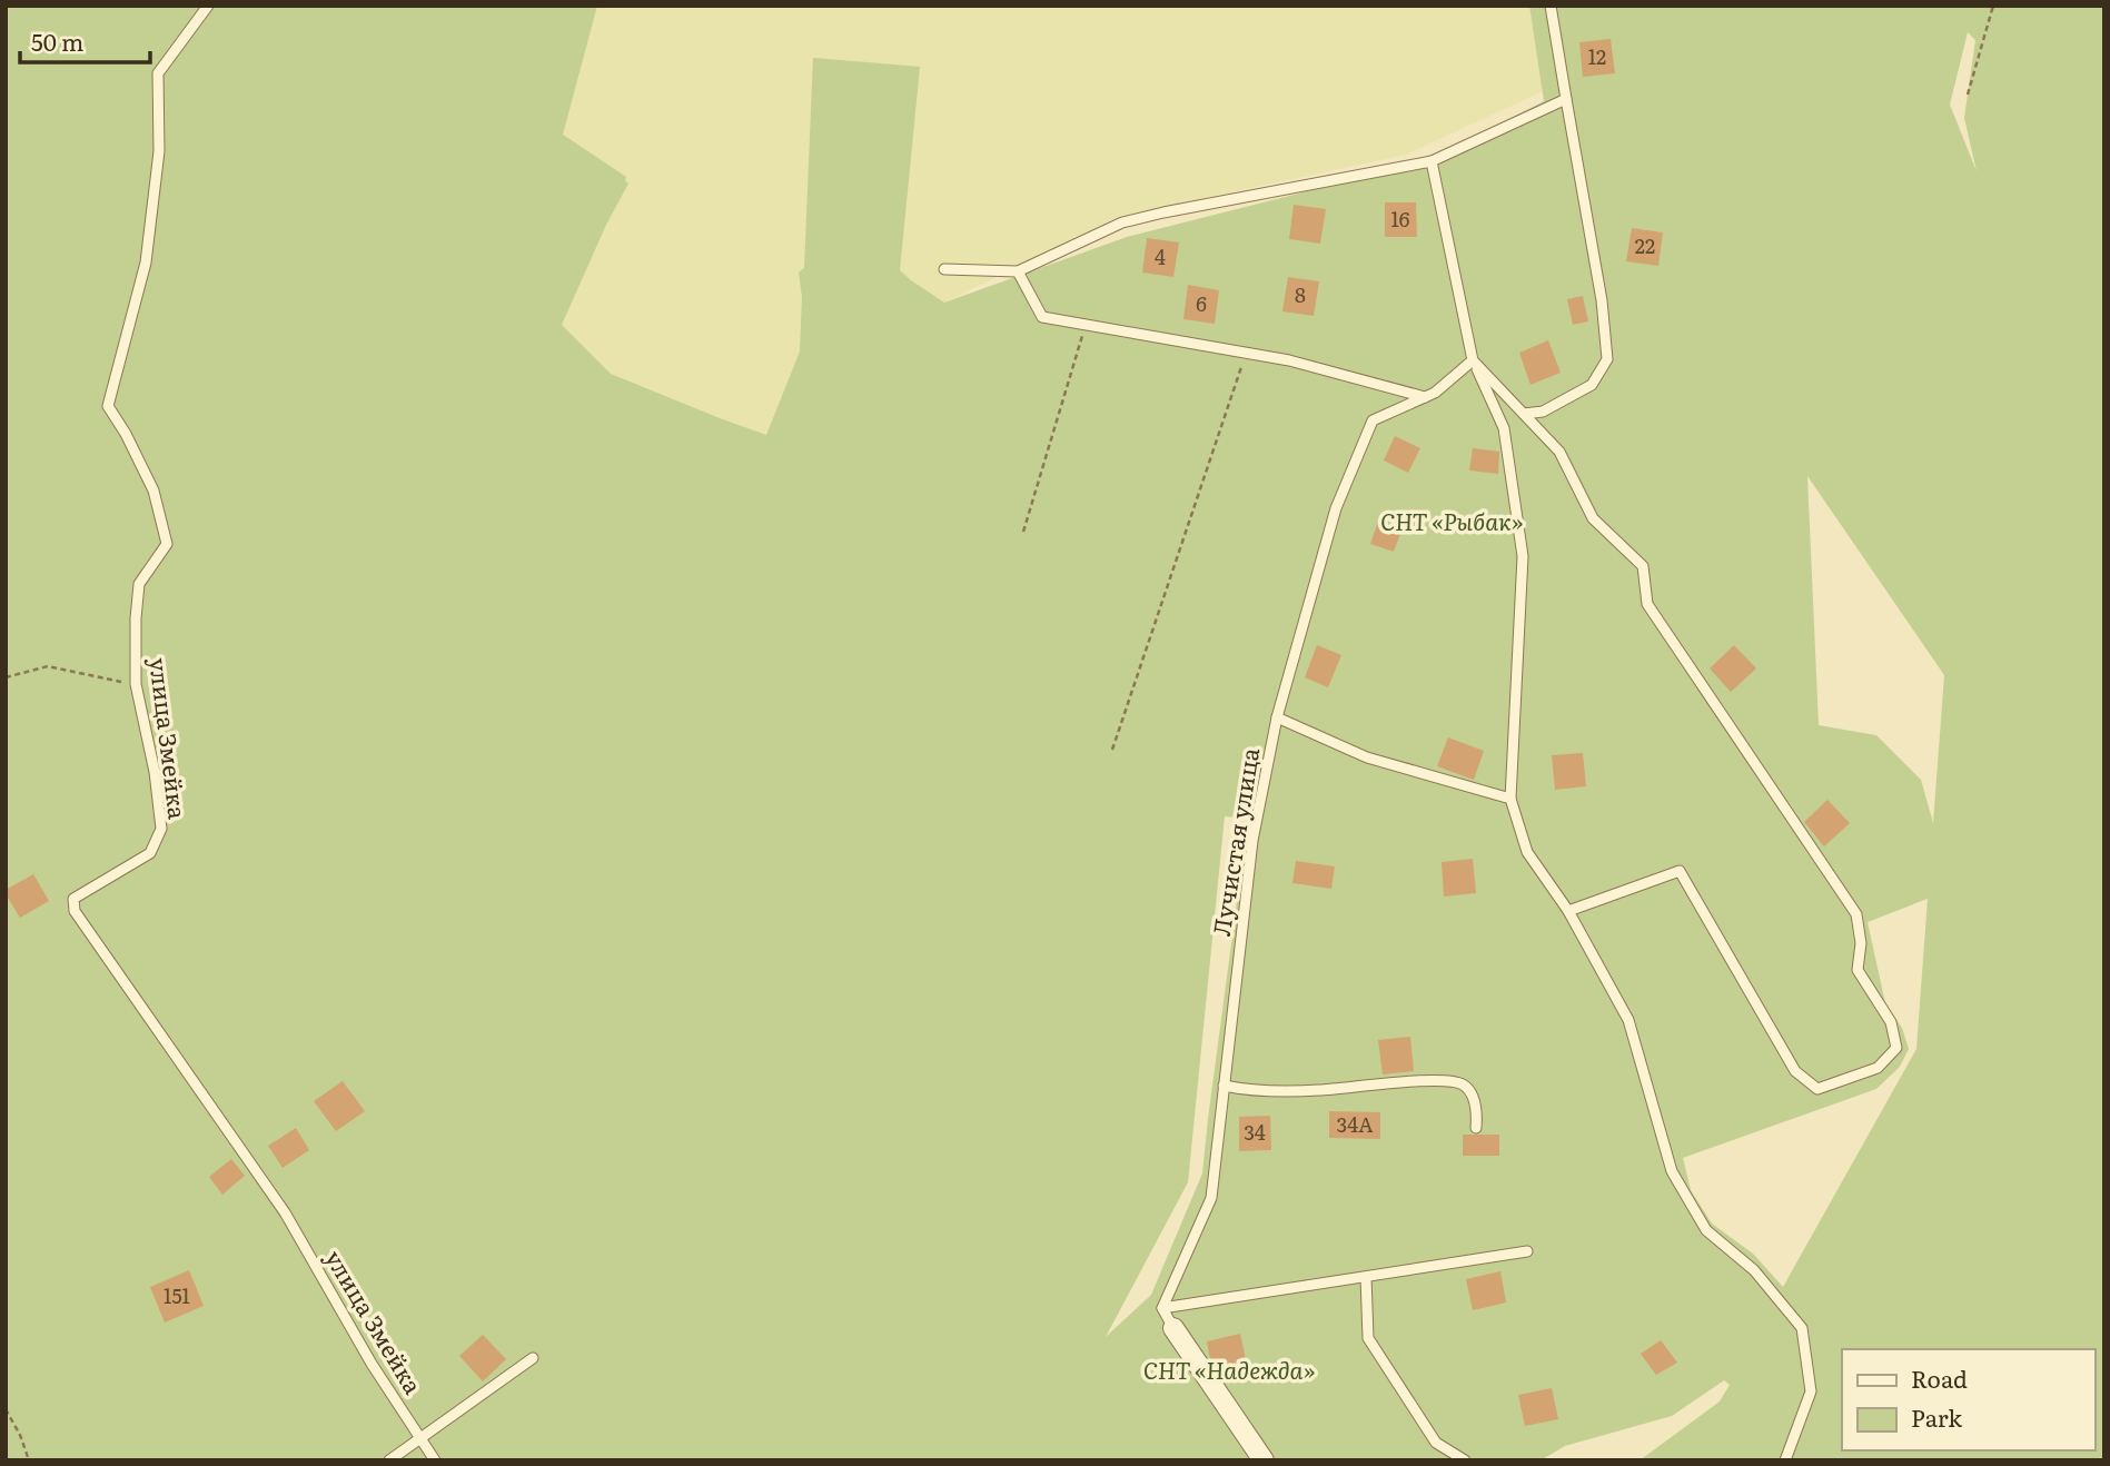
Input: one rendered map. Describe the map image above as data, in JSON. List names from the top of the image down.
{
  "streets": {
    "lane": ["улица Змейка", "Лучистая улица"]
  },
  "parks": ["СНТ «Рыбак»", "СНТ «Надежда»"],
  "house_numbers": [
    "12",
    "16",
    "22",
    "4",
    "8",
    "6",
    "34А",
    "34",
    "151"
  ],
  "legend": ["Road", "Park"],
  "scale_bar": "50 m"
}
